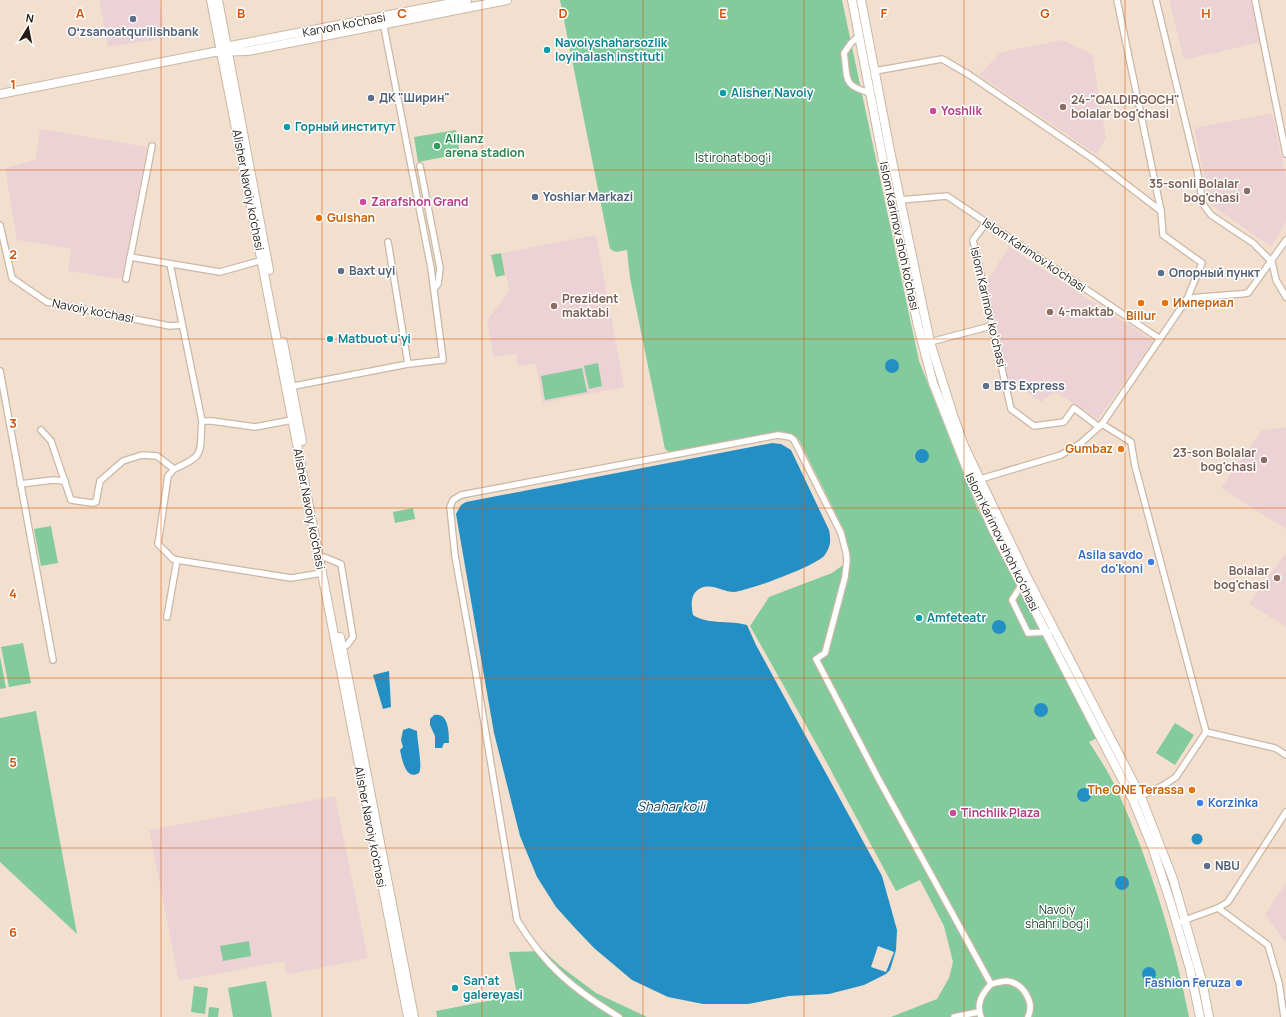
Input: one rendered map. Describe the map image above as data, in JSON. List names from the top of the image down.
{
  "streets": {
    "main road": ["Karvon ko'chasi", "Alisher Navoiy ko'chasi", "Islom Karimov shoh ko'chasi"],
    "street": ["Islom Karimov ko'chasi", "Islom Karimov ko‘chasi", "Navoiy ko'chasi"]
  },
  "crossings": [
    ["Karvon ko'chasi", "Alisher Navoiy ko'chasi"],
    ["Islom Karimov shoh ko'chasi", "Islom Karimov ko'chasi"],
    ["Islom Karimov ko'chasi", "Islom Karimov ko‘chasi"]
  ],
  "water": ["Shahar ko'li"],
  "parks": ["Istirohat bog'i", "Navoiy shahri bog'i"],
  "places": [
    "Oʻzsanoatqurilishbank",
    "Navoiyshaharsozlik loyihalash instituti",
    "Alisher Navoiy",
    "ДК \"Ширин\"",
    "24-\"QALDIRGOCH\" bolalar bog'chasi",
    "Yoshlik",
    "Горный институт",
    "Allianz arena stadion",
    "35-sonli Bolalar bog'chasi",
    "Yoshlar Markazi",
    "Zarafshon Grand",
    "Gulshan",
    "Baxt uyi",
    "Опорный пункт",
    "Billur",
    "Империал",
    "Prezident maktabi",
    "4-maktab",
    "Matbuot u'yi",
    "BTS Express",
    "Gumbaz",
    "23-son Bolalar bog'chasi",
    "Asila savdo do'koni",
    "Bolalar bog'chasi",
    "Amfeteatr",
    "The ONE Terassa",
    "Korzinka",
    "Tinchlik Plaza",
    "NBU",
    "Fashion Feruza",
    "San'at galereyasi"
  ],
  "north": "top",
  "grid": {
    "columns": [
      "A",
      "B",
      "C",
      "D",
      "E",
      "F",
      "G",
      "H"
    ],
    "rows": [
      "1",
      "2",
      "3",
      "4",
      "5",
      "6"
    ]
  }
}
